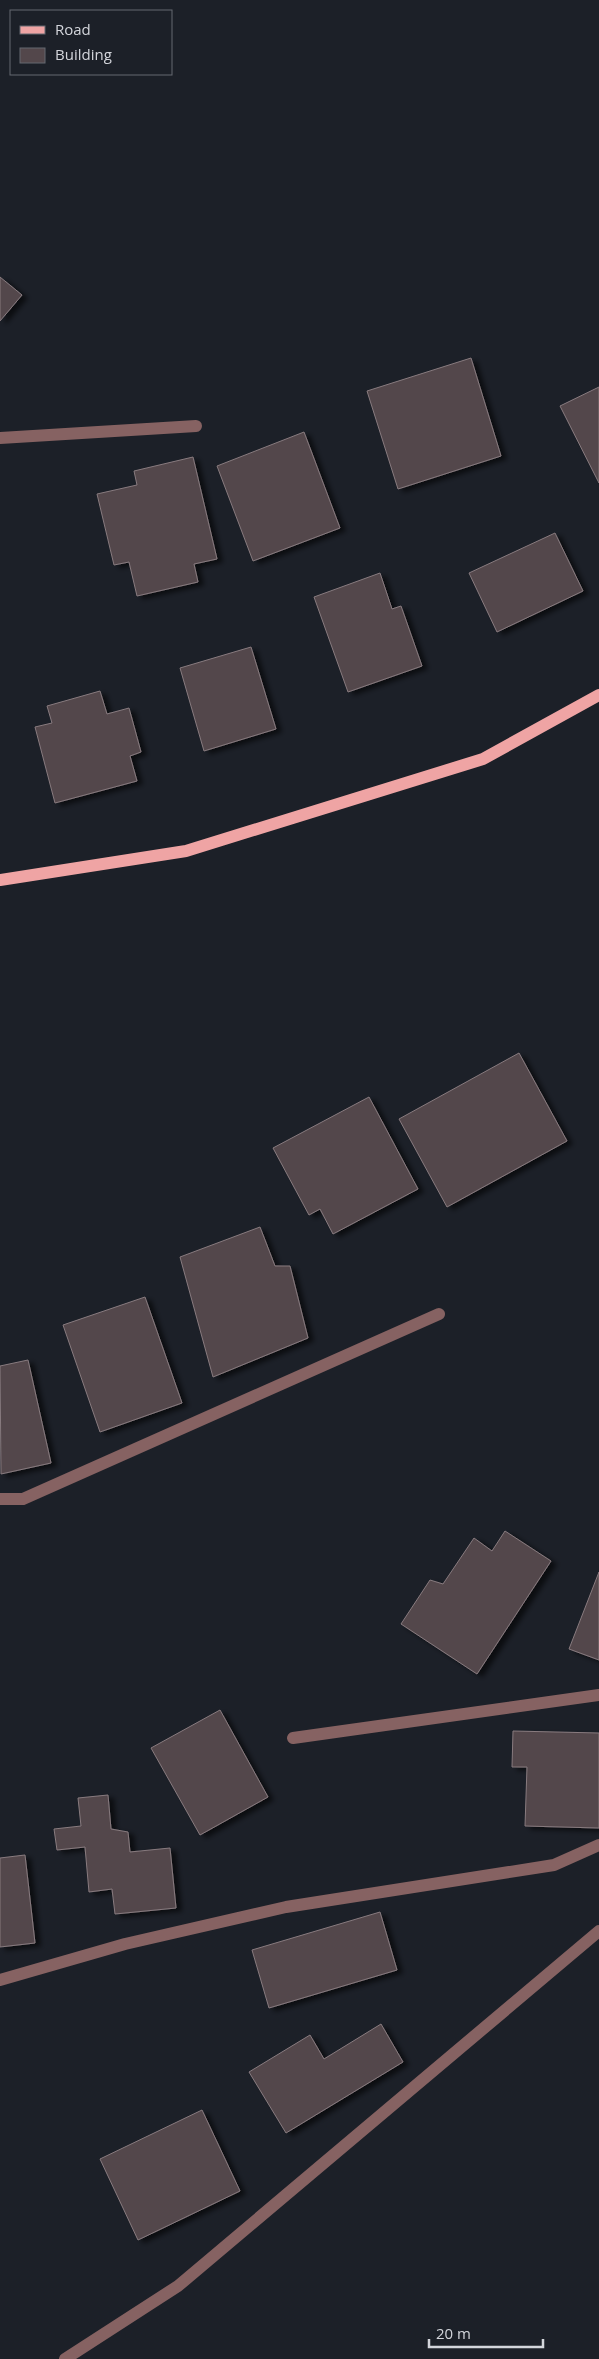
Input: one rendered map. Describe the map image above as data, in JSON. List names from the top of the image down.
{
  "legend": ["Road", "Building"],
  "scale_bar": "20 m"
}
